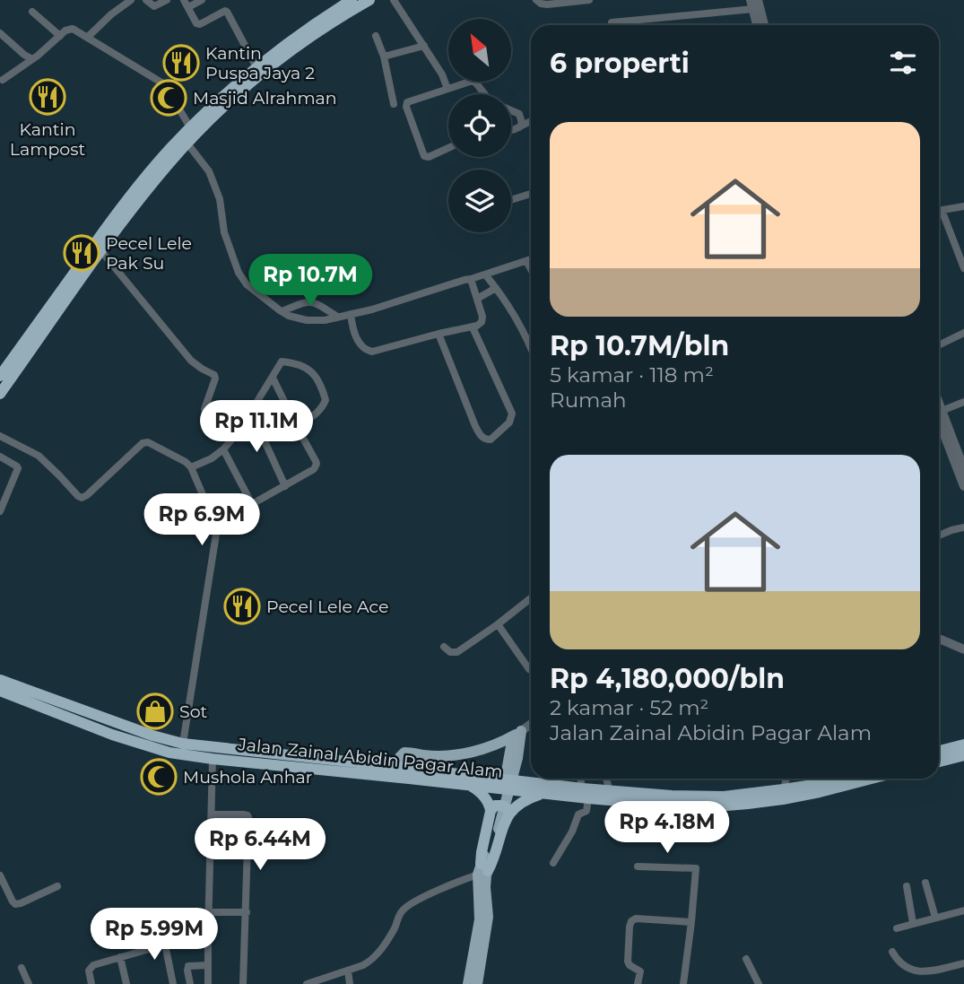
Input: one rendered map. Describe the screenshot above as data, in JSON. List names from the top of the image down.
{
  "streets": {
    "highway": ["Jalan Zainal Abidin Pagar Alam"]
  },
  "places": {
    "restaurant": [
      "Kantin Puspa Jaya 2",
      "Kantin Lampost",
      "Pecel Lele Pak Su",
      "Pecel Lele Ace"
    ],
    "mosque": ["Masjid Alrahman", "Mushola Anhar"],
    "shop": ["Sot"]
  },
  "north": "top left",
  "page": {
    "heading": "6 properti",
    "list": [
      {
        "name": "Rp 10.7M/bln",
        "note": "5 kamar · 118 m² · Rumah"
      },
      {
        "name": "Rp 4,180,000/bln",
        "note": "2 kamar · 52 m² · Jalan Zainal Abidin Pagar Alam"
      }
    ],
    "price": [
      "Rp 10.7M",
      "Rp 11.1M",
      "Rp 6.9M",
      "Rp 4.18M",
      "Rp 6.44M",
      "Rp 5.99M"
    ]
  }
}
